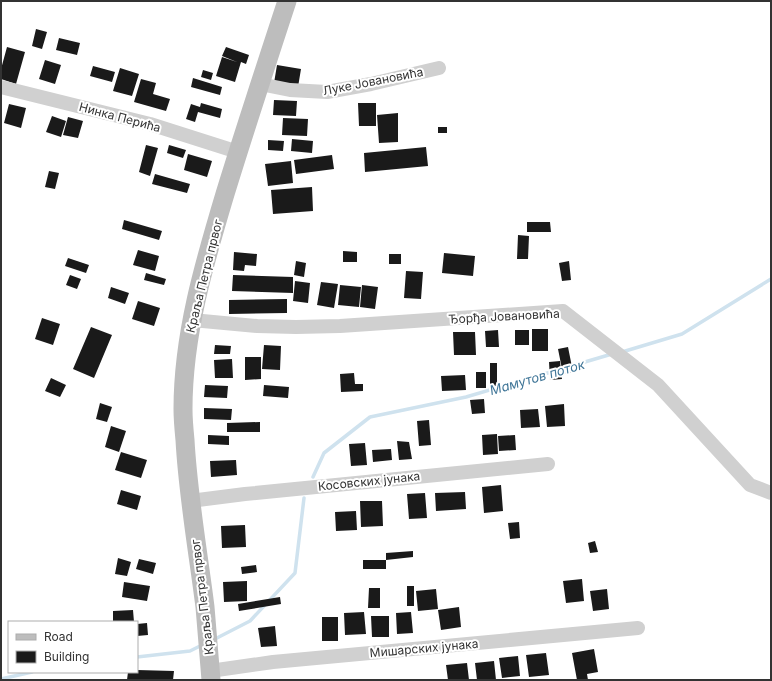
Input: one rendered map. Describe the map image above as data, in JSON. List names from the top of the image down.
{
  "streets": {
    "street": [
      "Луке Јовановића",
      "Нинка Перића",
      "Краља Петра првог",
      "Ђорђа Јовановића",
      "Косовских јунака",
      "Мишарских јунака"
    ]
  },
  "crossings": [
    ["Луке Јовановића", "Краља Петра првог"],
    ["Нинка Перића", "Краља Петра првог"],
    ["Краља Петра првог", "Ђорђа Јовановића"],
    ["Краља Петра првог", "Косовских јунака"],
    ["Краља Петра првог", "Мишарских јунака"]
  ],
  "water": ["Мамутов поток"],
  "legend": ["Road", "Building"]
}
